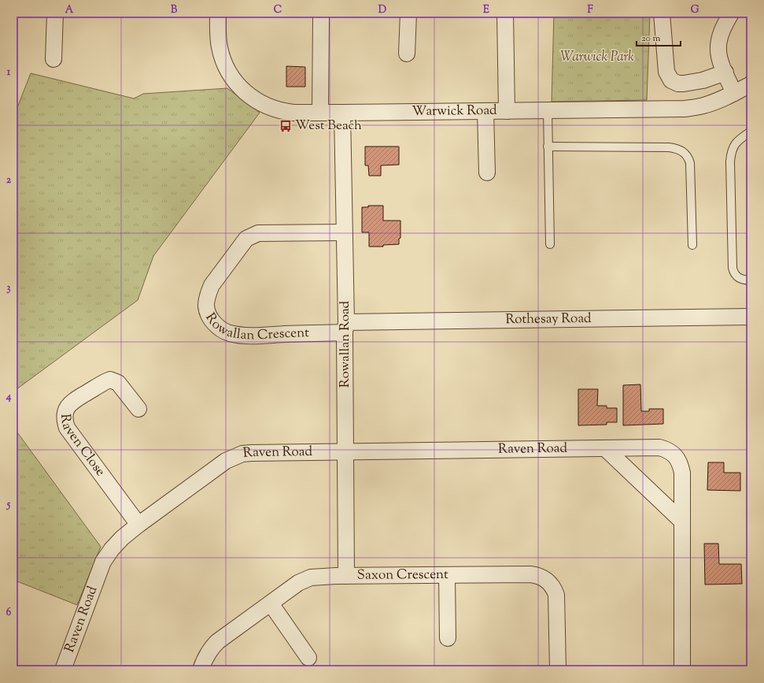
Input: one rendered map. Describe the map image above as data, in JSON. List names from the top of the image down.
{
  "streets": {
    "street": [
      "Warwick Road",
      "Rothesay Road",
      "Rowallan Crescent",
      "Rowallan Road",
      "Raven Close",
      "Raven Road",
      "Saxon Crescent"
    ]
  },
  "crossings": [
    ["Warwick Road", "Rowallan Road"],
    ["Rothesay Road", "Rowallan Crescent"],
    ["Rothesay Road", "Rowallan Road"],
    ["Rowallan Crescent", "Rowallan Road"],
    ["Rowallan Road", "Raven Road"],
    ["Rowallan Road", "Saxon Crescent"],
    ["Raven Close", "Raven Road"]
  ],
  "parks": ["Warwick Park"],
  "places": {
    "bus stop": ["West Beach"]
  },
  "scale_bar": "20 m",
  "grid": {
    "columns": [
      "A",
      "B",
      "C",
      "D",
      "E",
      "F",
      "G"
    ],
    "rows": [
      "1",
      "2",
      "3",
      "4",
      "5",
      "6"
    ]
  }
}
